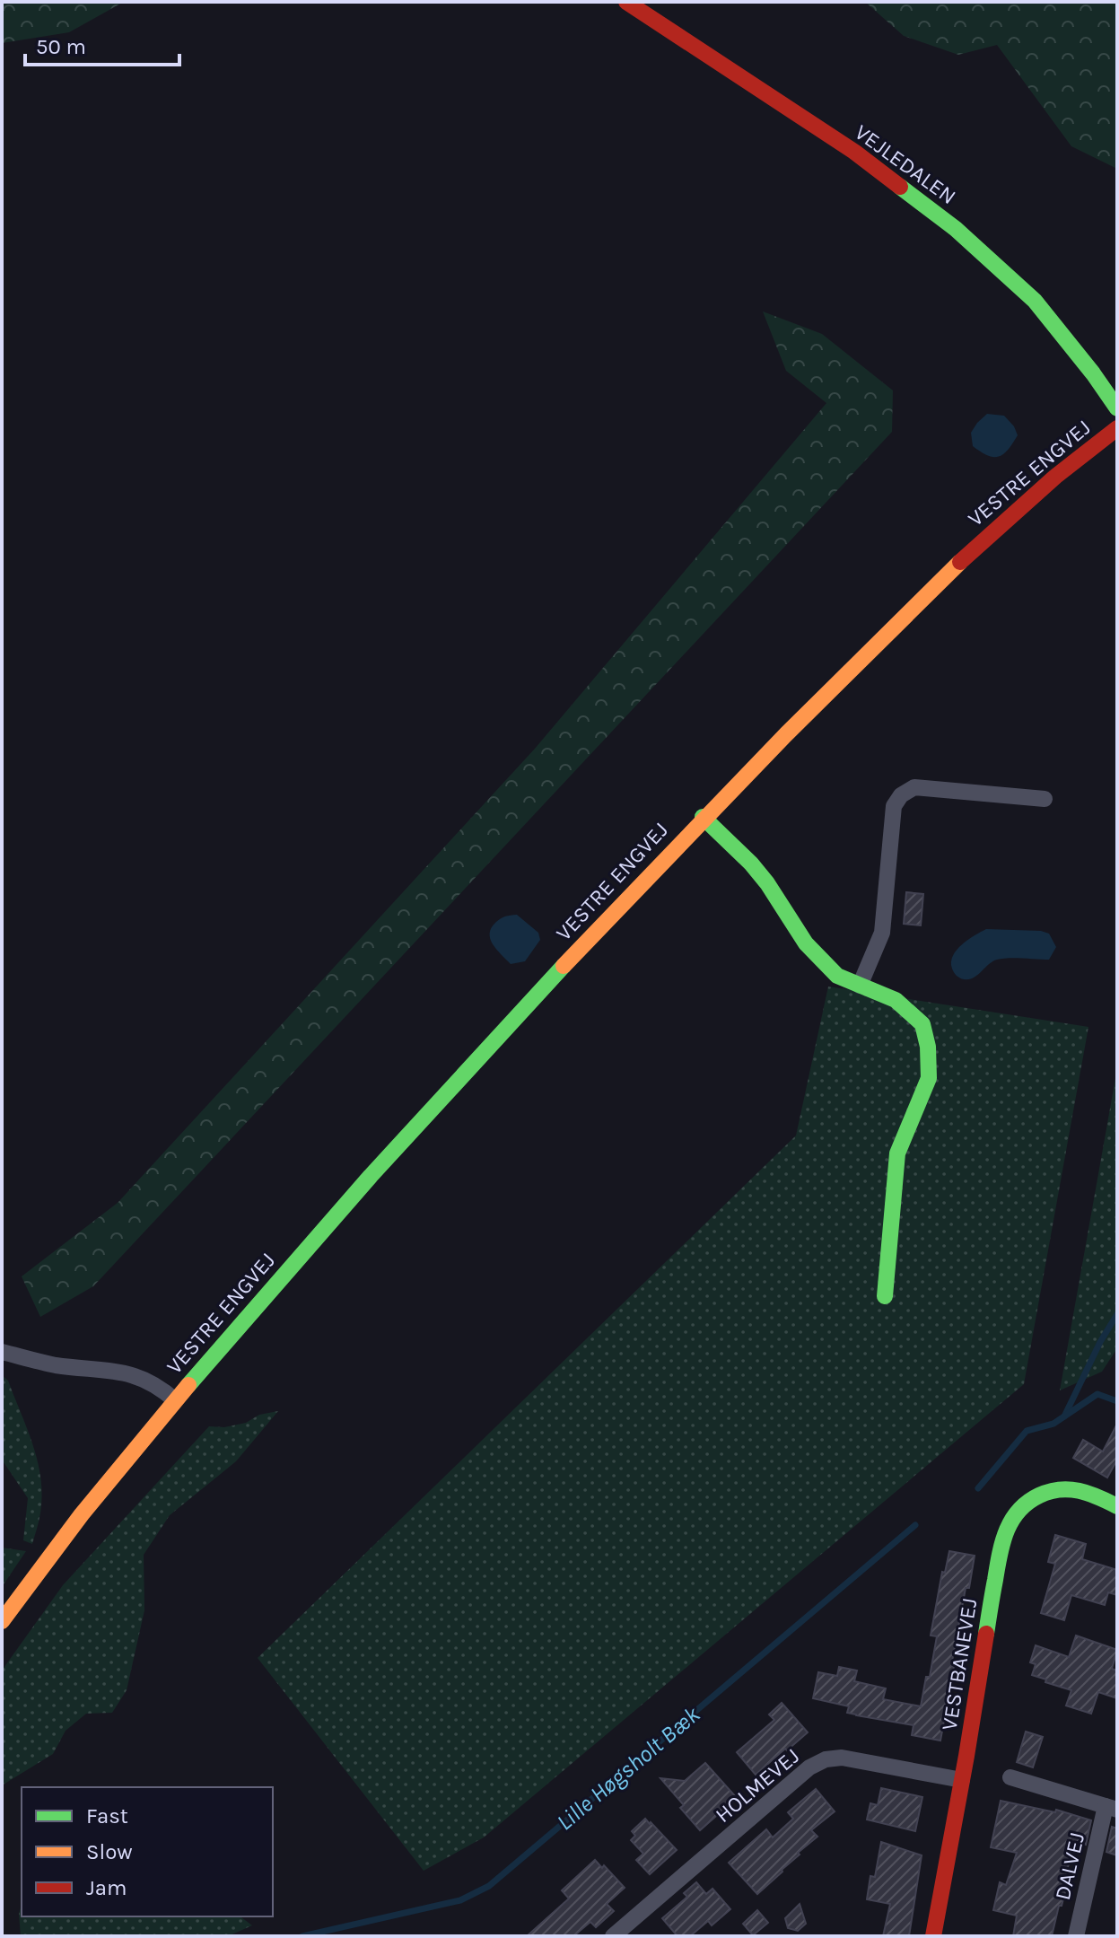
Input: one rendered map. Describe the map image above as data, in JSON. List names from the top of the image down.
{
  "streets": {
    "street": [
      "VEJLEDALEN",
      "VESTRE ENGVEJ",
      "VESTBANEVEJ",
      "HOLMEVEJ",
      "DALVEJ"
    ]
  },
  "crossings": [
    ["VESTBANEVEJ", "HOLMEVEJ"]
  ],
  "water": ["Lille Høgsholt Bæk"],
  "legend": ["Fast", "Slow", "Jam"],
  "scale_bar": "50 m"
}
